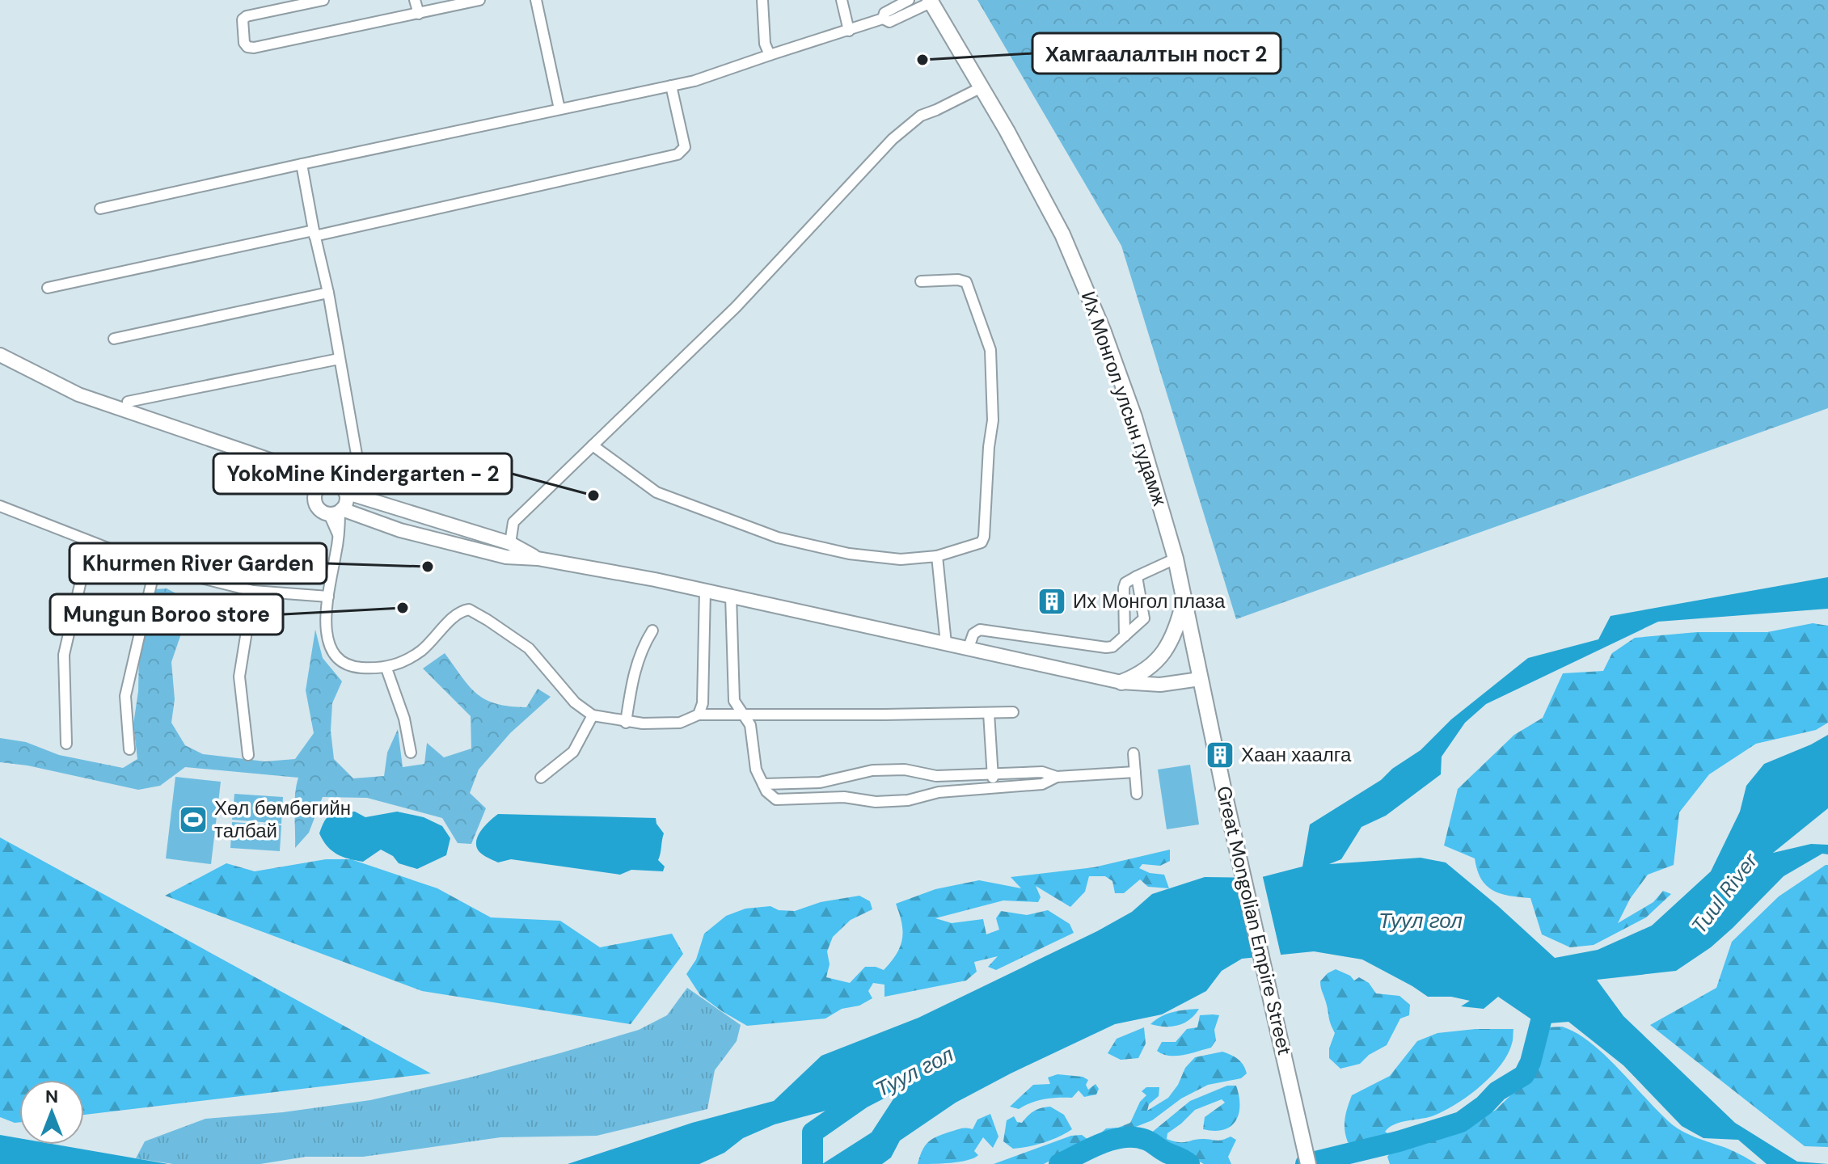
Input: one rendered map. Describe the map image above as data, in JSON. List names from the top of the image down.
{
  "streets": {
    "main road": ["Их Монгол улсын гудамж", "Great Mongolian Empire Street"]
  },
  "crossings": [
    ["Их Монгол улсын гудамж", "Great Mongolian Empire Street"]
  ],
  "water": ["Tuul River", "Туул гол"],
  "places": {
    "other": [
      "Хамгаалалтын пост 2",
      "YokoMine Kindergarten - 2",
      "Khurmen River Garden",
      "Mungun Boroo store"
    ],
    "building": ["Их Монгол плаза", "Хаан хаалга"],
    "sports": ["Хөл бөмбөгийн талбай"]
  },
  "north": "top"
}
